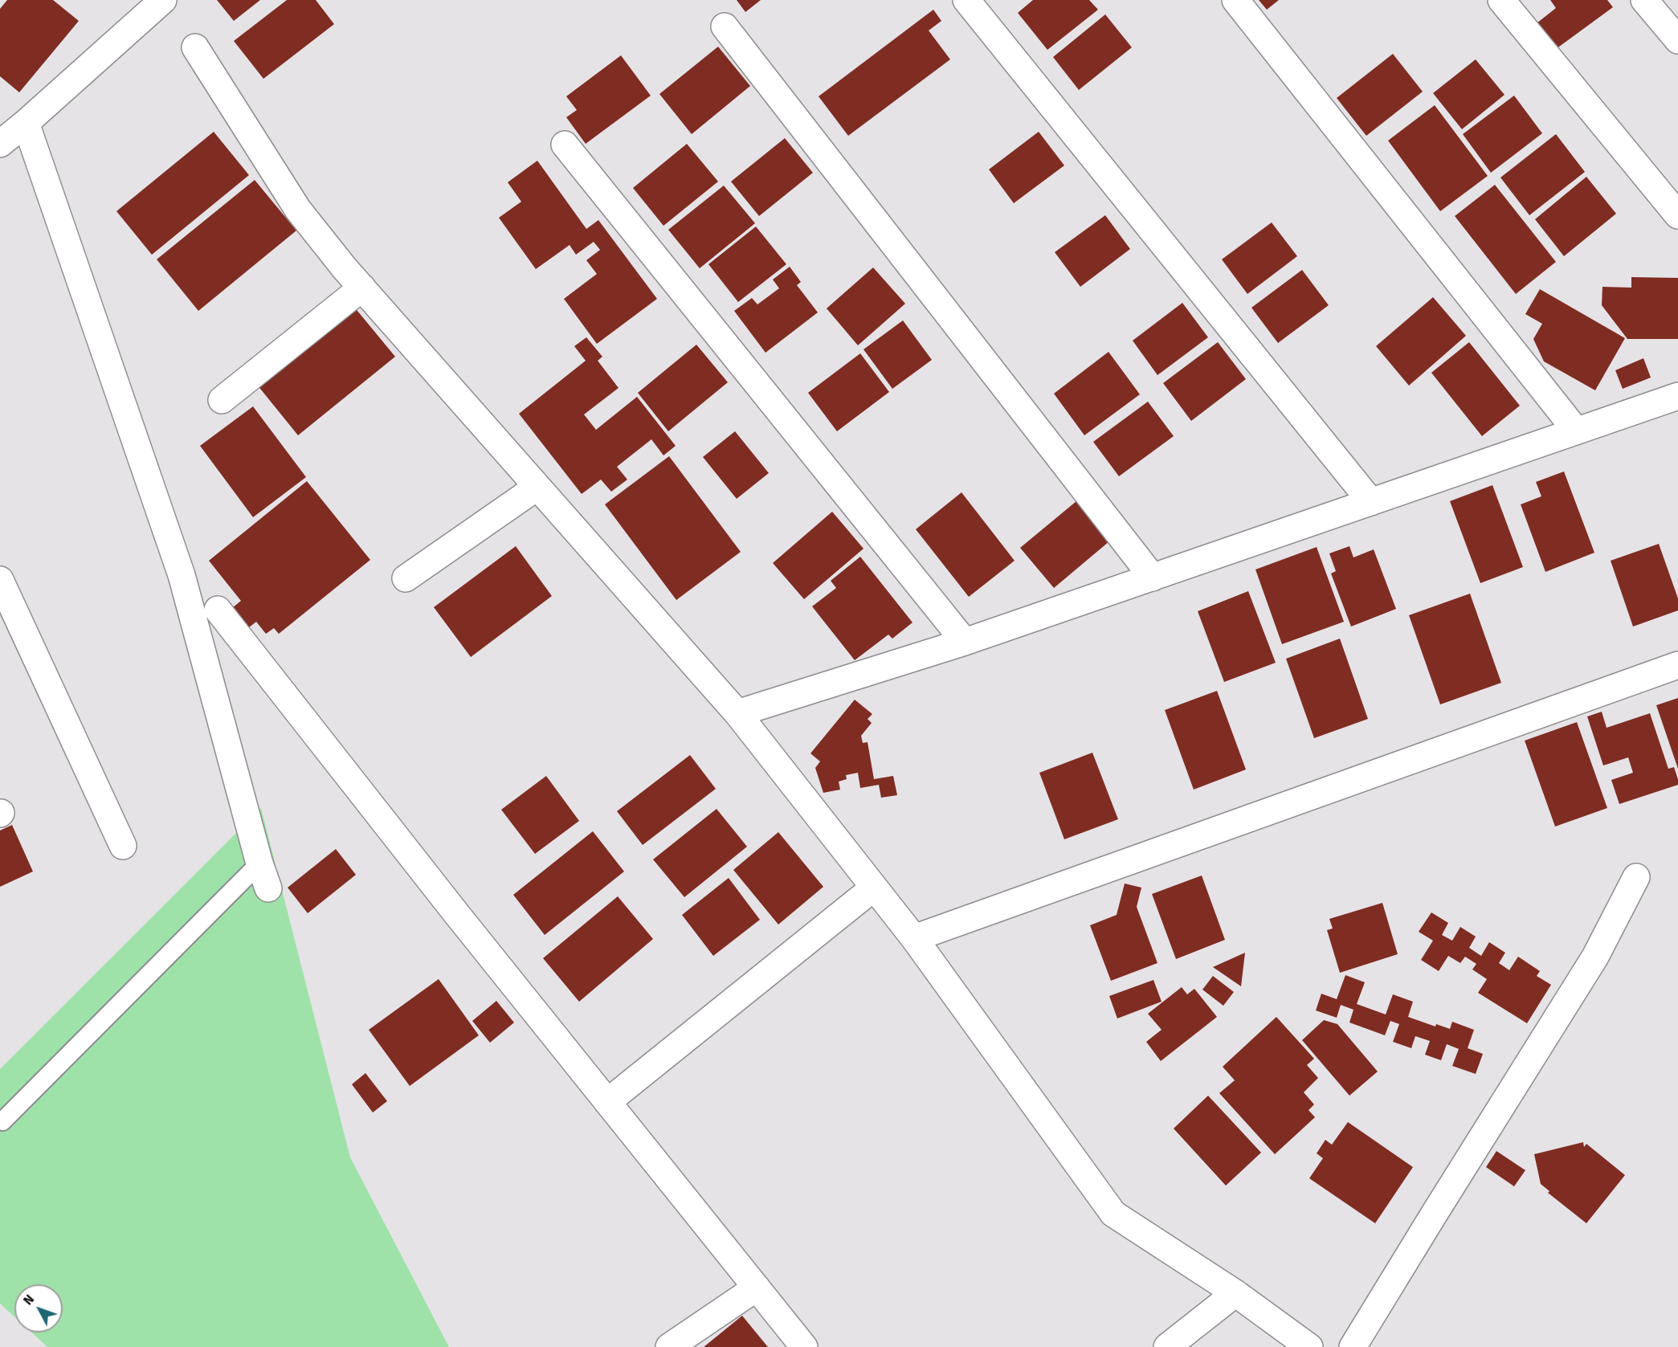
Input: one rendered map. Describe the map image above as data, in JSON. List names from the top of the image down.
{
  "north": "top left"
}
